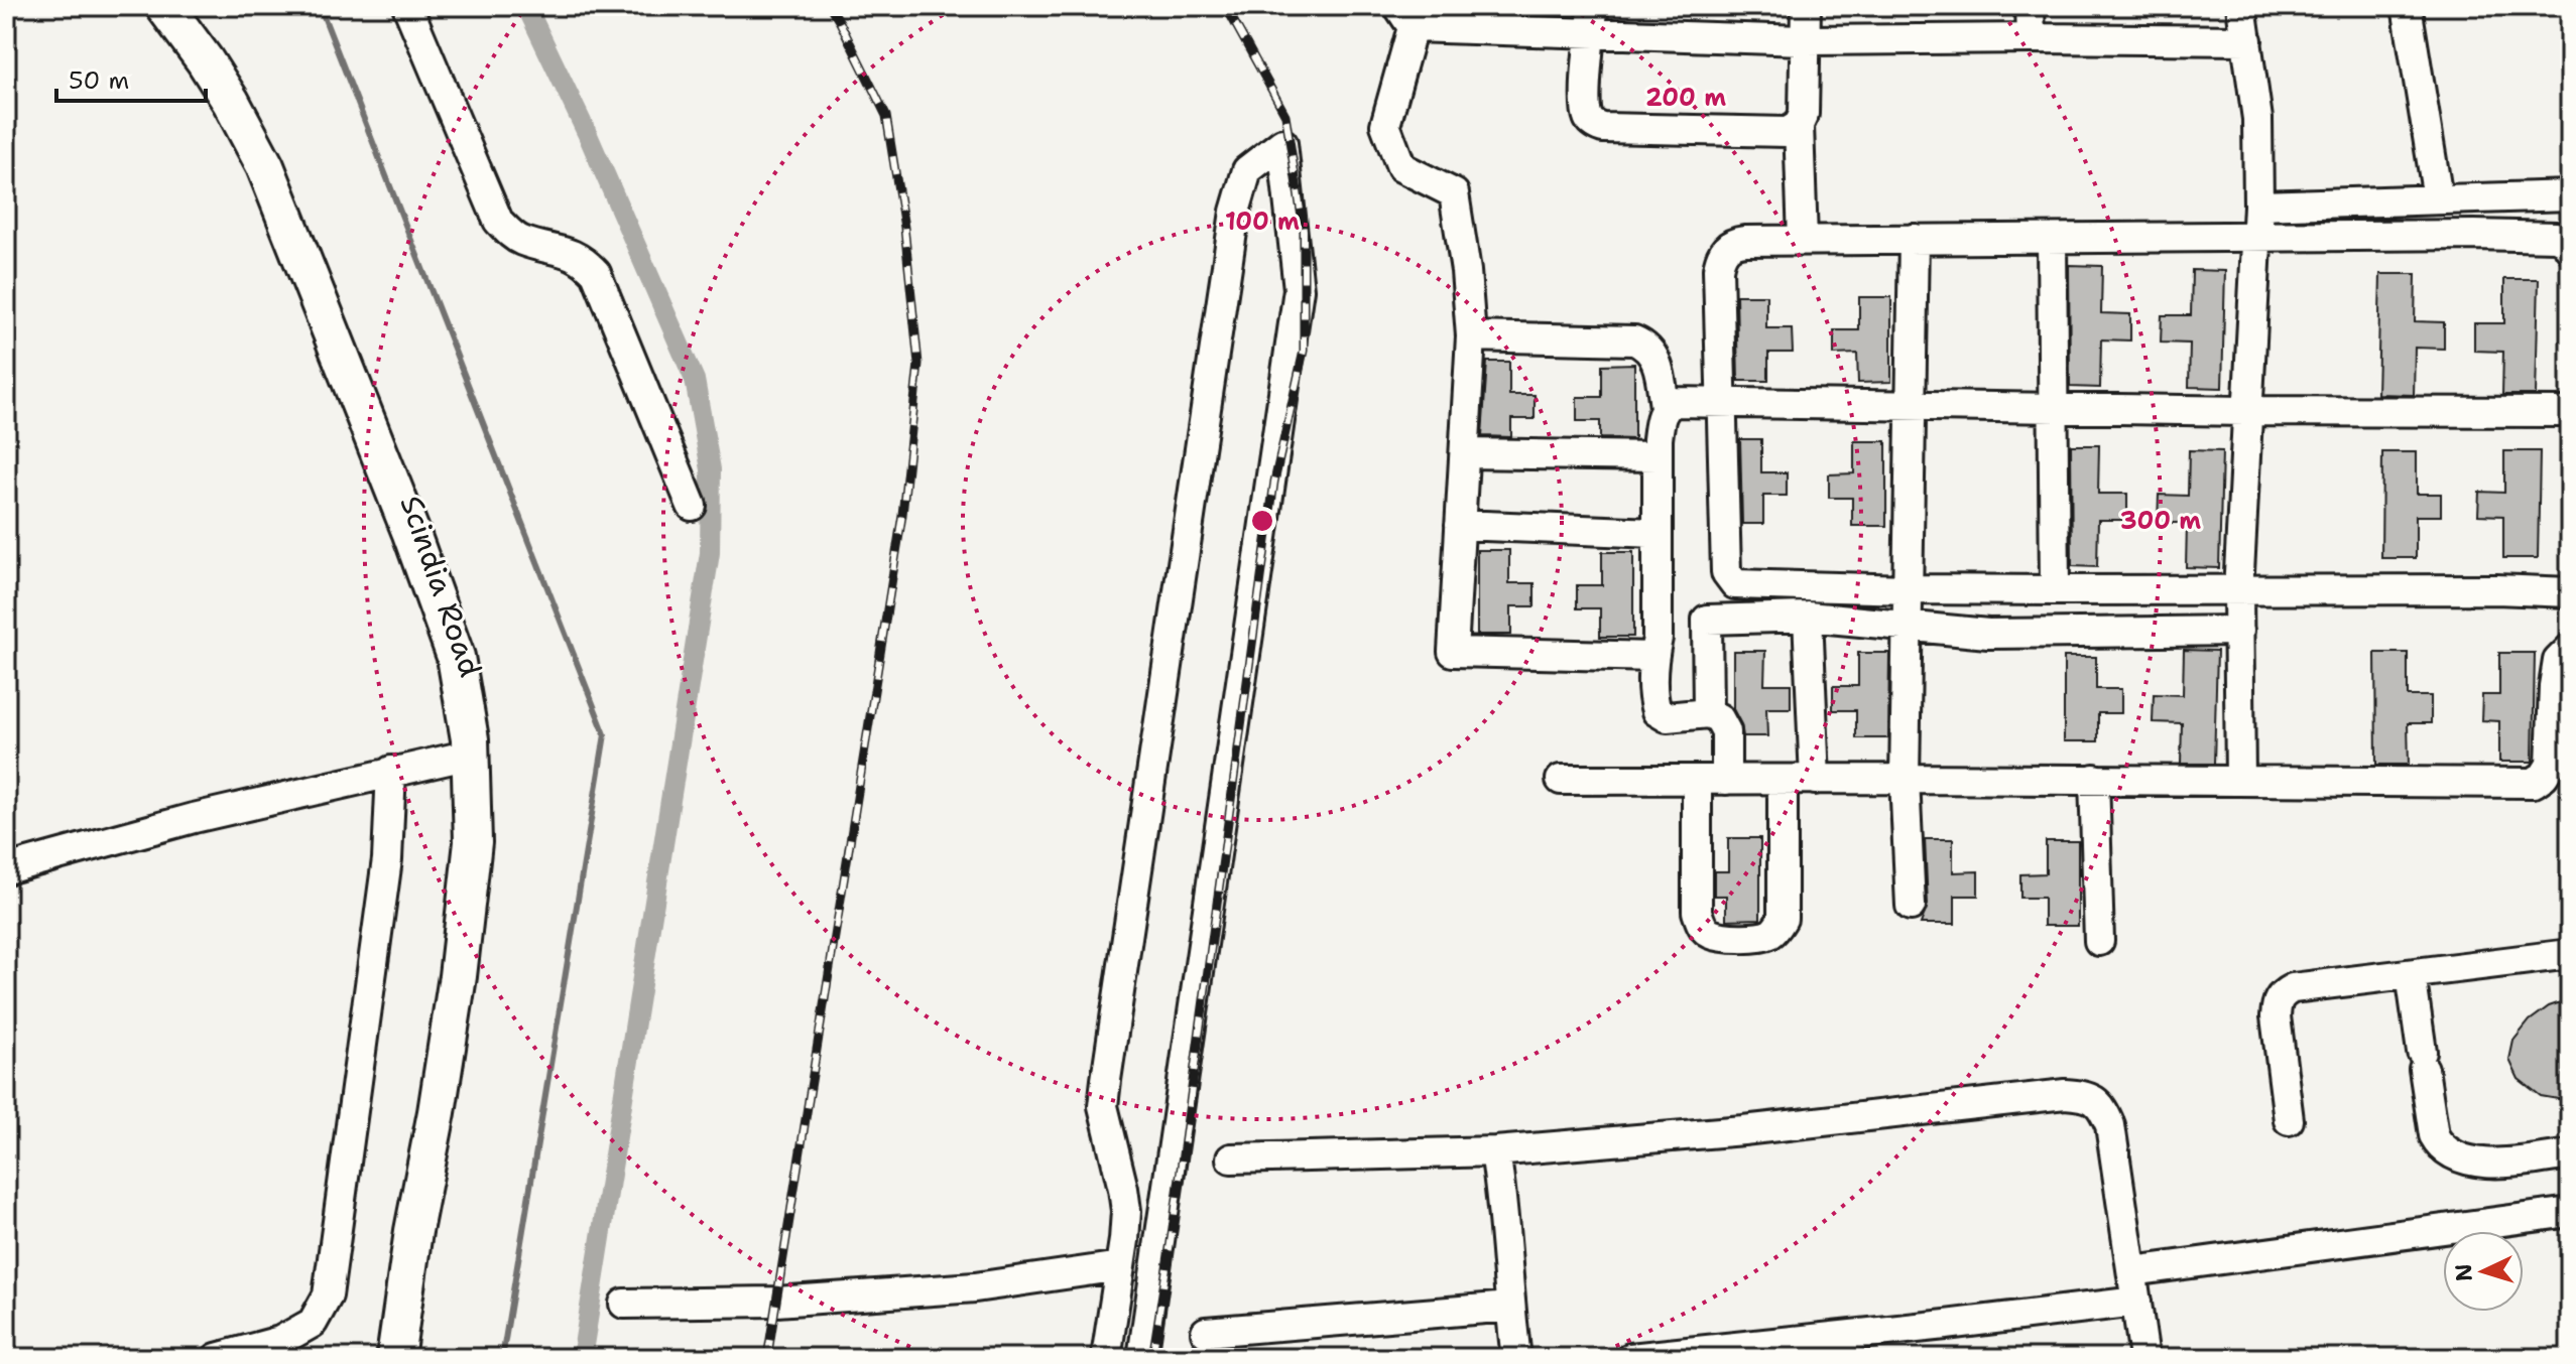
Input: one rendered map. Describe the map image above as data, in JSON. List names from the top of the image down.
{
  "streets": {
    "main road": ["Scindia Road"]
  },
  "scale_bar": "50 m",
  "north": "left",
  "rings": ["200 m", "100 m", "300 m"]
}
